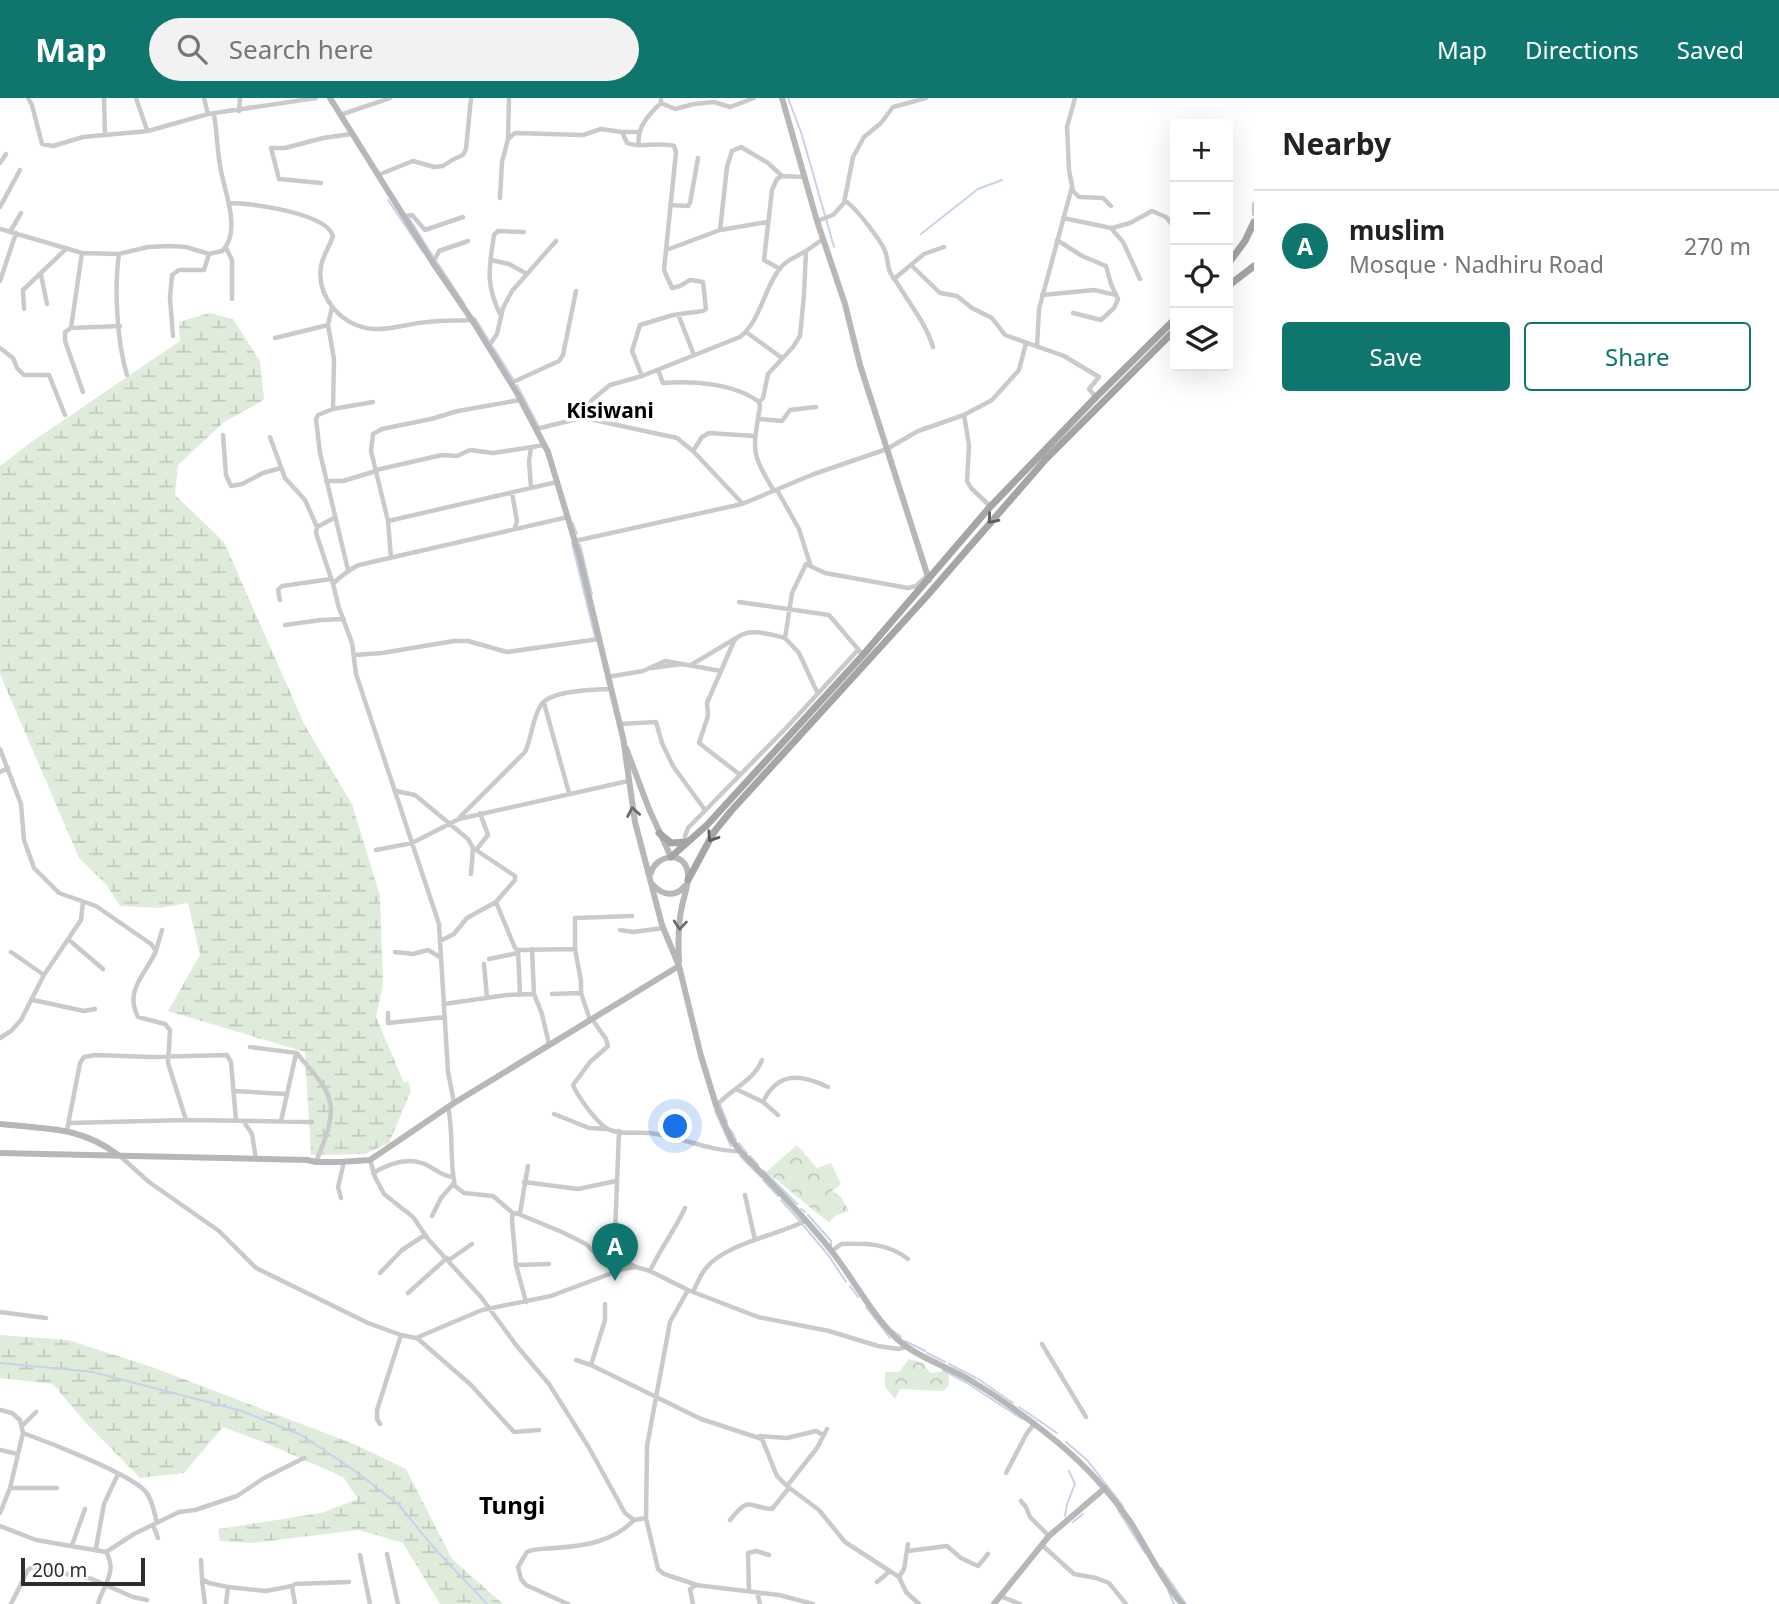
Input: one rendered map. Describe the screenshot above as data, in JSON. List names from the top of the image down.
{
  "districts": ["Kisiwani", "Tungi"],
  "scale_bar": "200 m",
  "page": {
    "header": "Map",
    "search": "Search here",
    "nav": ["Map", "Directions", "Saved"],
    "heading": "Nearby",
    "map_buttons": ["+", "−"],
    "list": [
      {
        "mark": "A",
        "name": "muslim",
        "note": "Mosque · Nadhiru Road",
        "value": "270 m"
      }
    ],
    "buttons": ["Save", "Share"],
    "pins": "A",
    "scale": "200 m"
  }
}
